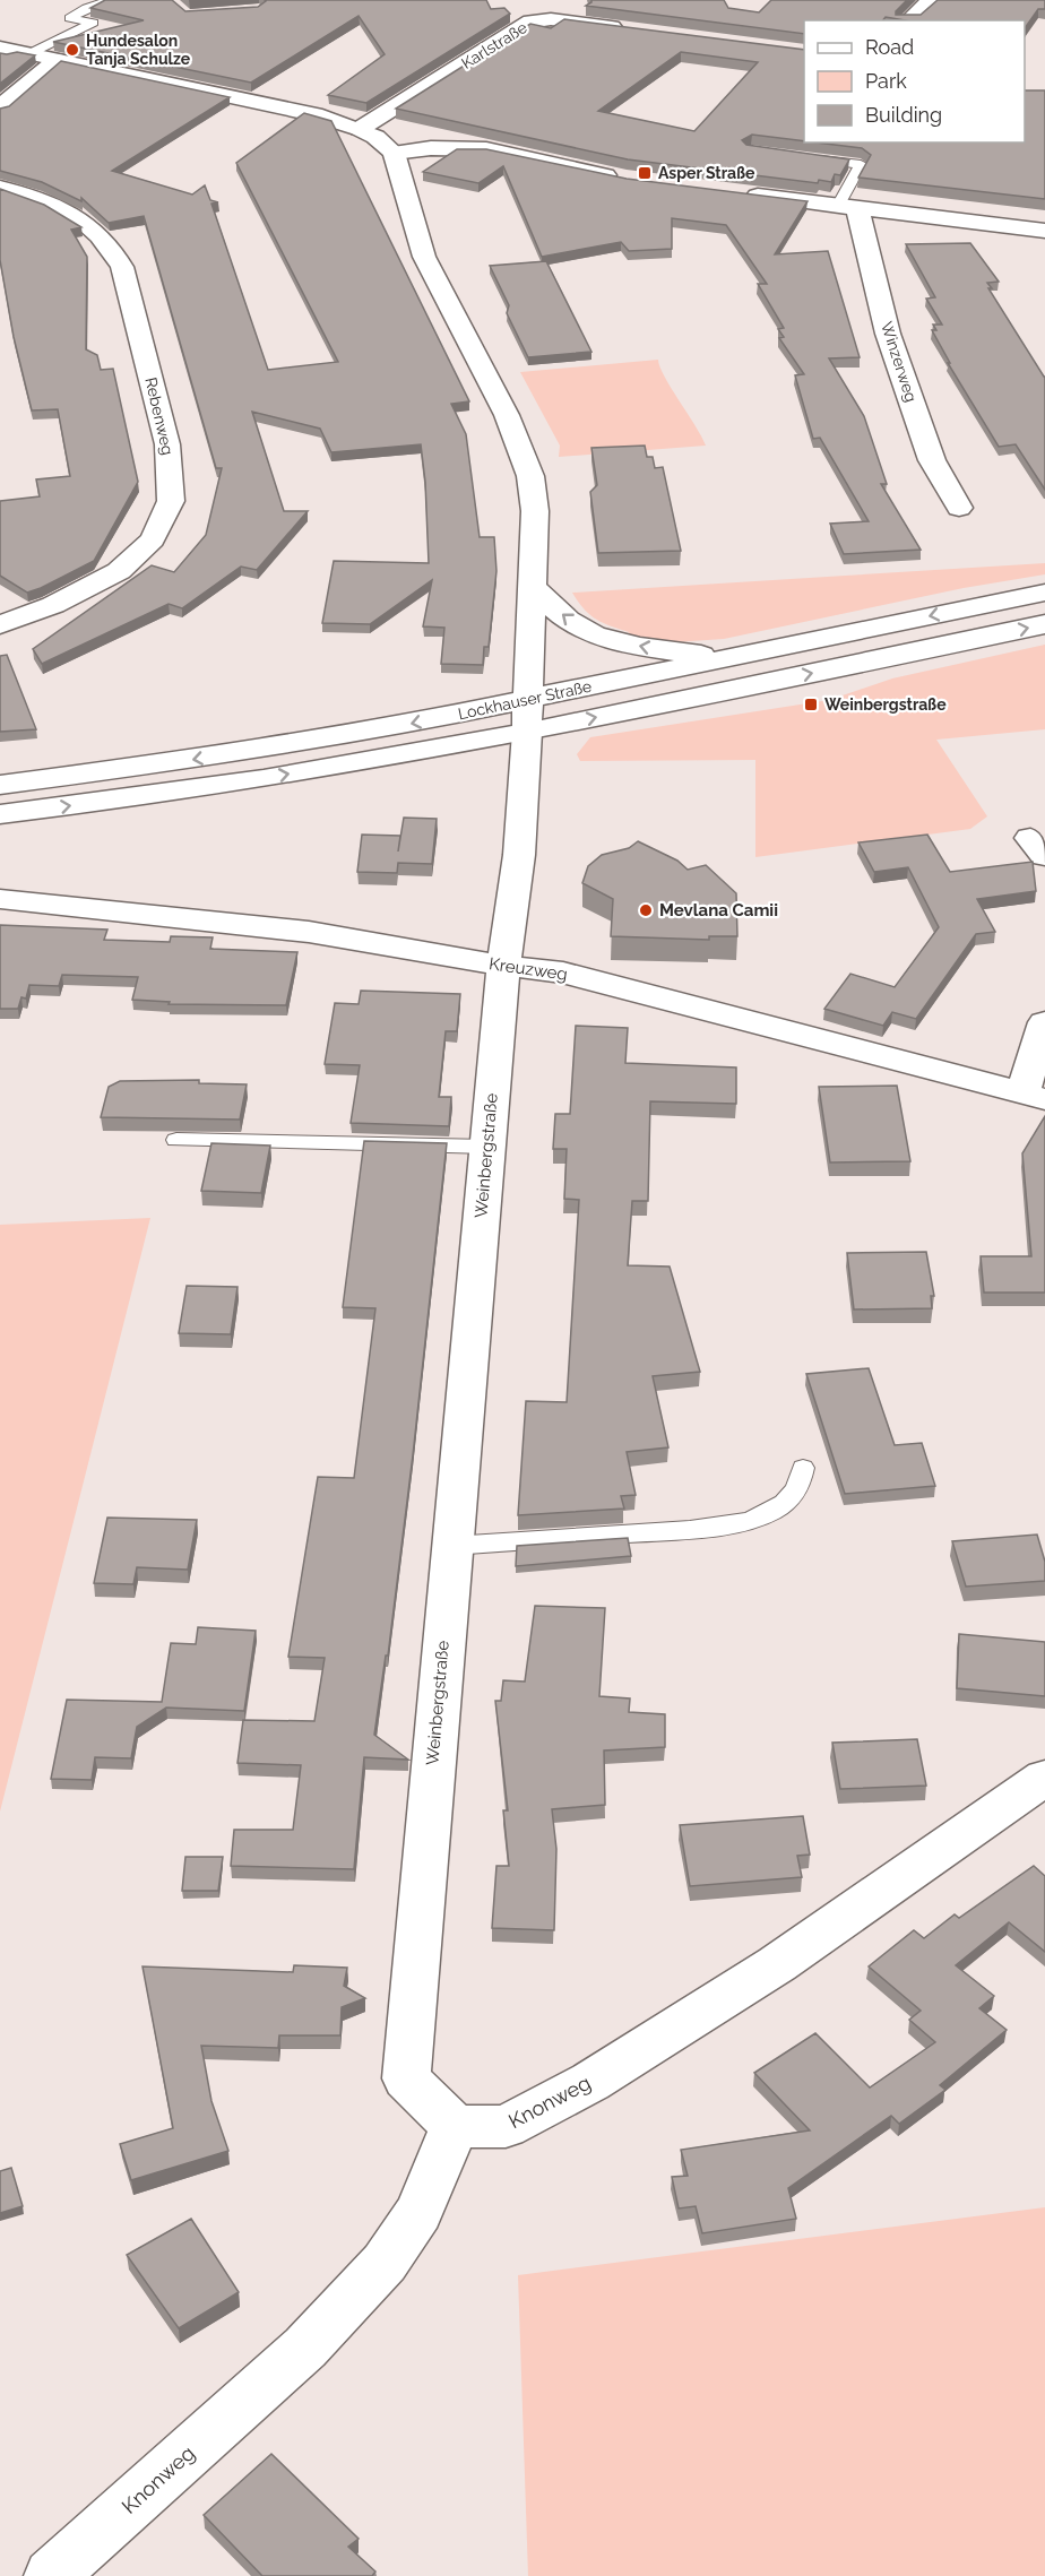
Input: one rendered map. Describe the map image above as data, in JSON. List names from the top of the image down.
{
  "streets": {
    "street": [
      "Karlstraße",
      "Winzerweg",
      "Rebenweg",
      "Lockhauser Straße",
      "Kreuzweg",
      "Weinbergstraße",
      "Knonweg"
    ]
  },
  "crossings": [
    ["Lockhauser Straße", "Weinbergstraße"],
    ["Kreuzweg", "Weinbergstraße"],
    ["Weinbergstraße", "Knonweg"]
  ],
  "places": {
    "other": ["Hundesalon Tanja Schulze", "Mevlana Camii"],
    "transit": ["Asper Straße", "Weinbergstraße"]
  },
  "legend": ["Road", "Park", "Building"]
}
